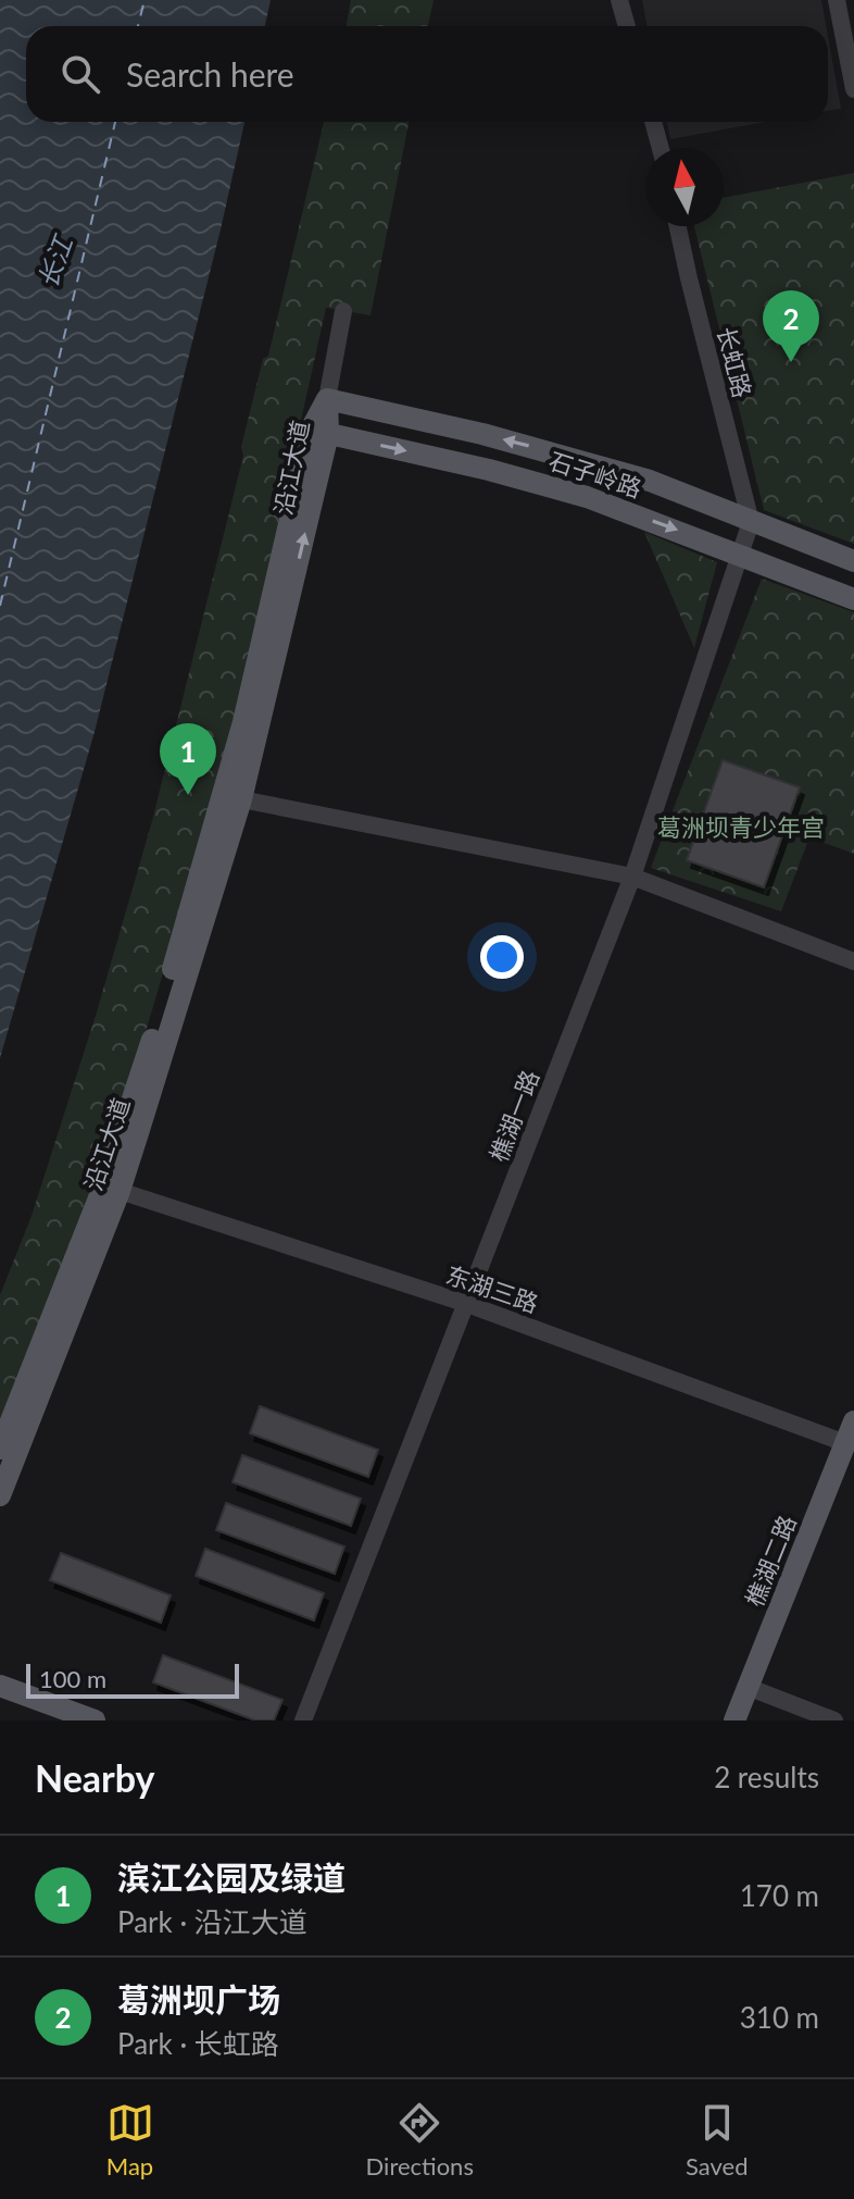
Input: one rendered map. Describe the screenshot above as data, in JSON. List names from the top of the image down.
{
  "streets": {
    "main road": ["沿江大道", "石子岭路", "樵湖二路"],
    "street": ["长虹路", "樵湖一路", "东湖三路"]
  },
  "crossings": [
    ["长虹路", "石子岭路"],
    ["长虹路", "樵湖一路"],
    ["沿江大道", "石子岭路"],
    ["沿江大道", "东湖三路"],
    ["石子岭路", "樵湖一路"],
    ["樵湖一路", "东湖三路"],
    ["东湖三路", "樵湖二路"]
  ],
  "water": ["长江"],
  "parks": ["葛洲坝青少年宫"],
  "scale_bar": "100 m",
  "north": "top",
  "page": {
    "search": "Search here",
    "pins": ["2", "1"],
    "scale": "100 m",
    "heading": ["Nearby", "2 results"],
    "list": [
      {
        "mark": "1",
        "name": "滨江公园及绿道",
        "note": "Park · 沿江大道",
        "value": "170 m"
      },
      {
        "mark": "2",
        "name": "葛洲坝广场",
        "note": "Park · 长虹路",
        "value": "310 m"
      }
    ],
    "nav": ["Map", "Directions", "Saved"]
  }
}
